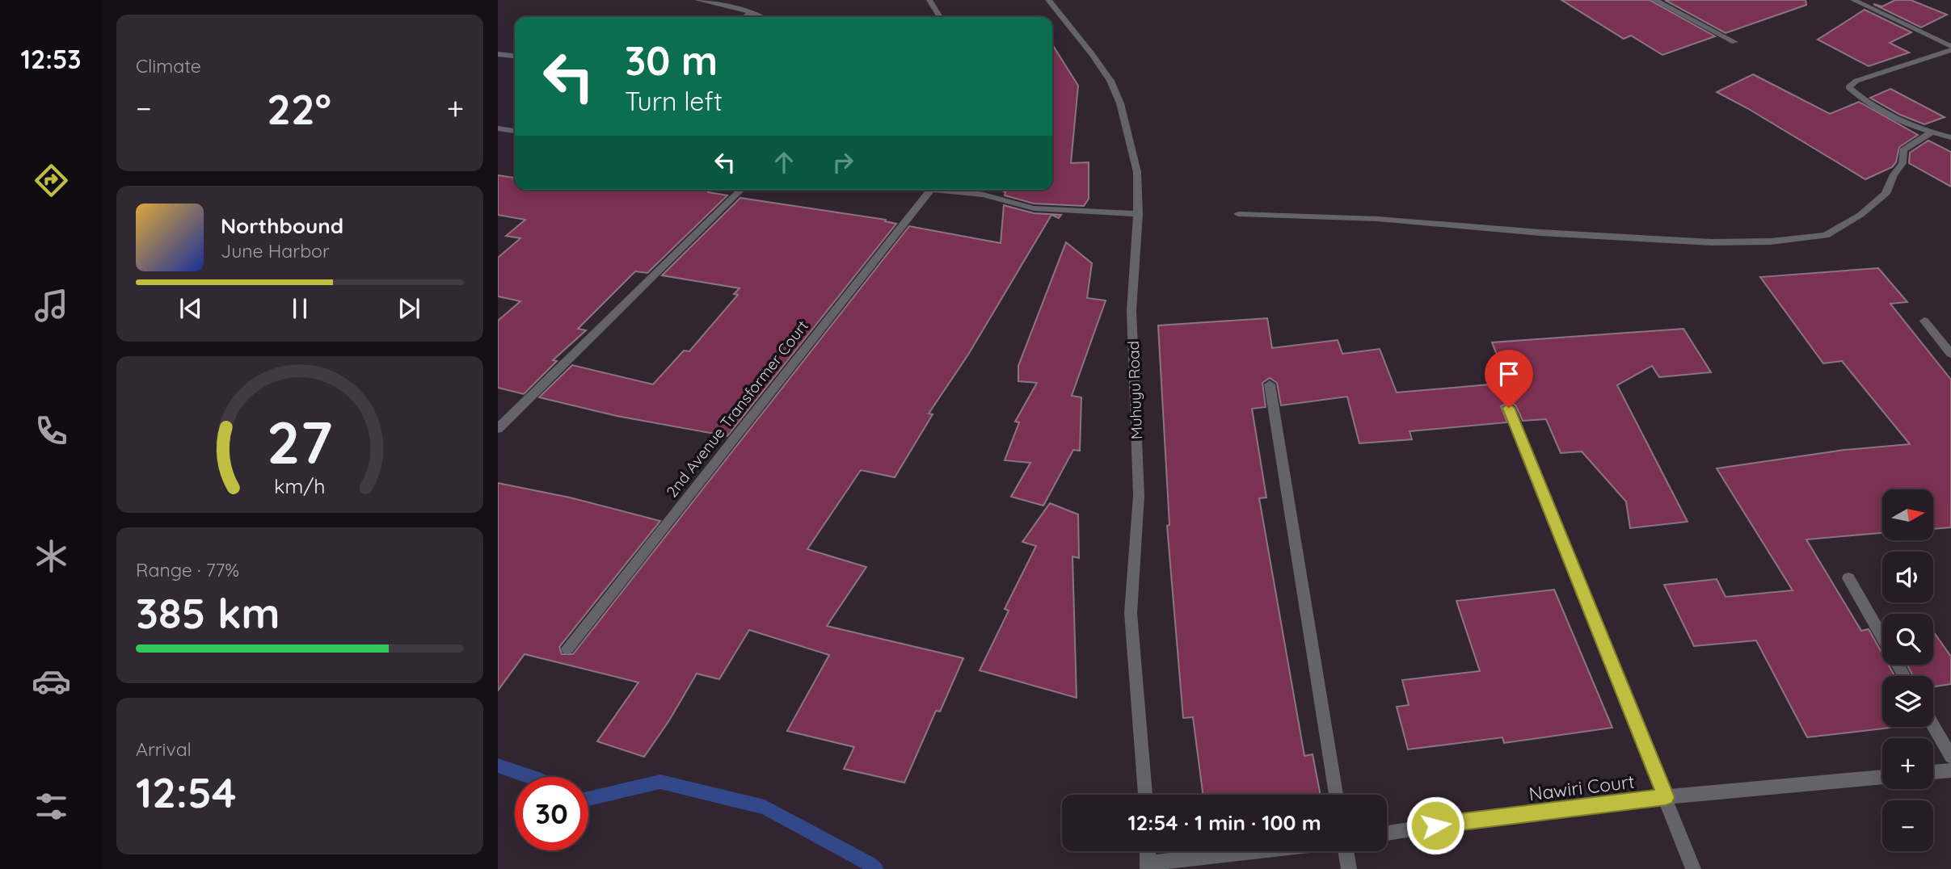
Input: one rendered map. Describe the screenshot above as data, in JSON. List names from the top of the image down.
{
  "streets": {
    "street": ["Muhuyu Road", "2nd Avenue Transformer Court", "Nawiri Court"]
  },
  "north": "right",
  "page": {
    "tabs": "12:53",
    "tile": [
      "Climate",
      ["Range · 77%", "385 km"],
      ["Arrival", "12:54"]
    ],
    "turn": ["30 m", "Turn left"],
    "heat": ["−", "22°", "+"],
    "song": ["Northbound", "June Harbor"],
    "map_buttons": ["+", "−"],
    "limit": "30",
    "trip": "12:54 · 1 min · 100 m",
    "gauge": ["27", "km/h"]
  }
}
